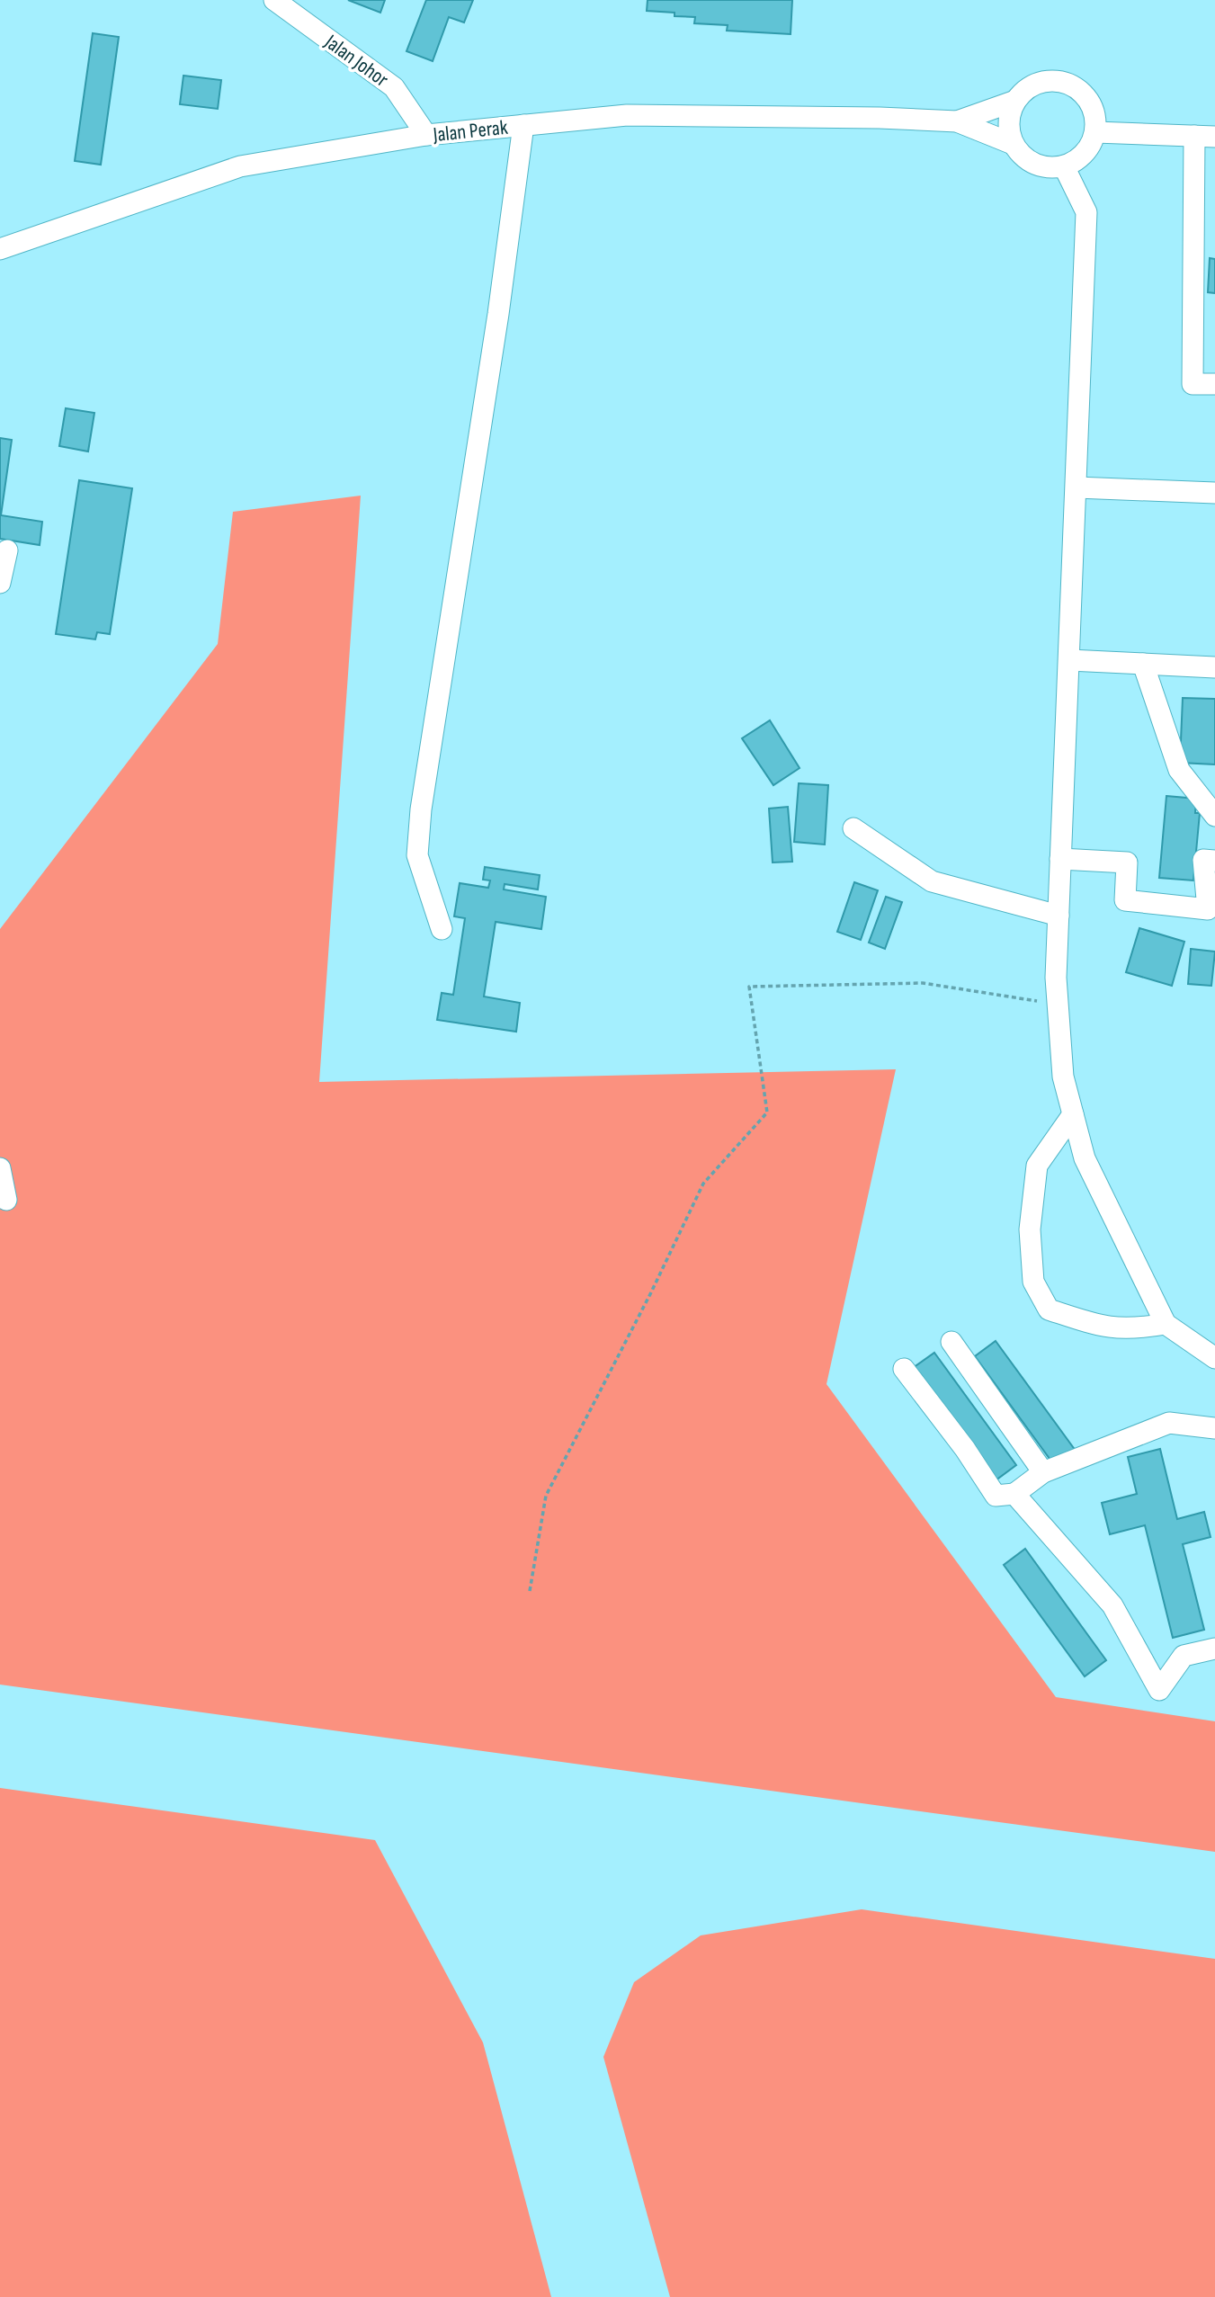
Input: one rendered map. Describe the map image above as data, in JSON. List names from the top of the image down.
{
  "streets": {
    "street": ["Jalan Johor", "Jalan Perak"]
  },
  "crossings": [
    ["Jalan Johor", "Jalan Perak"]
  ]
}
